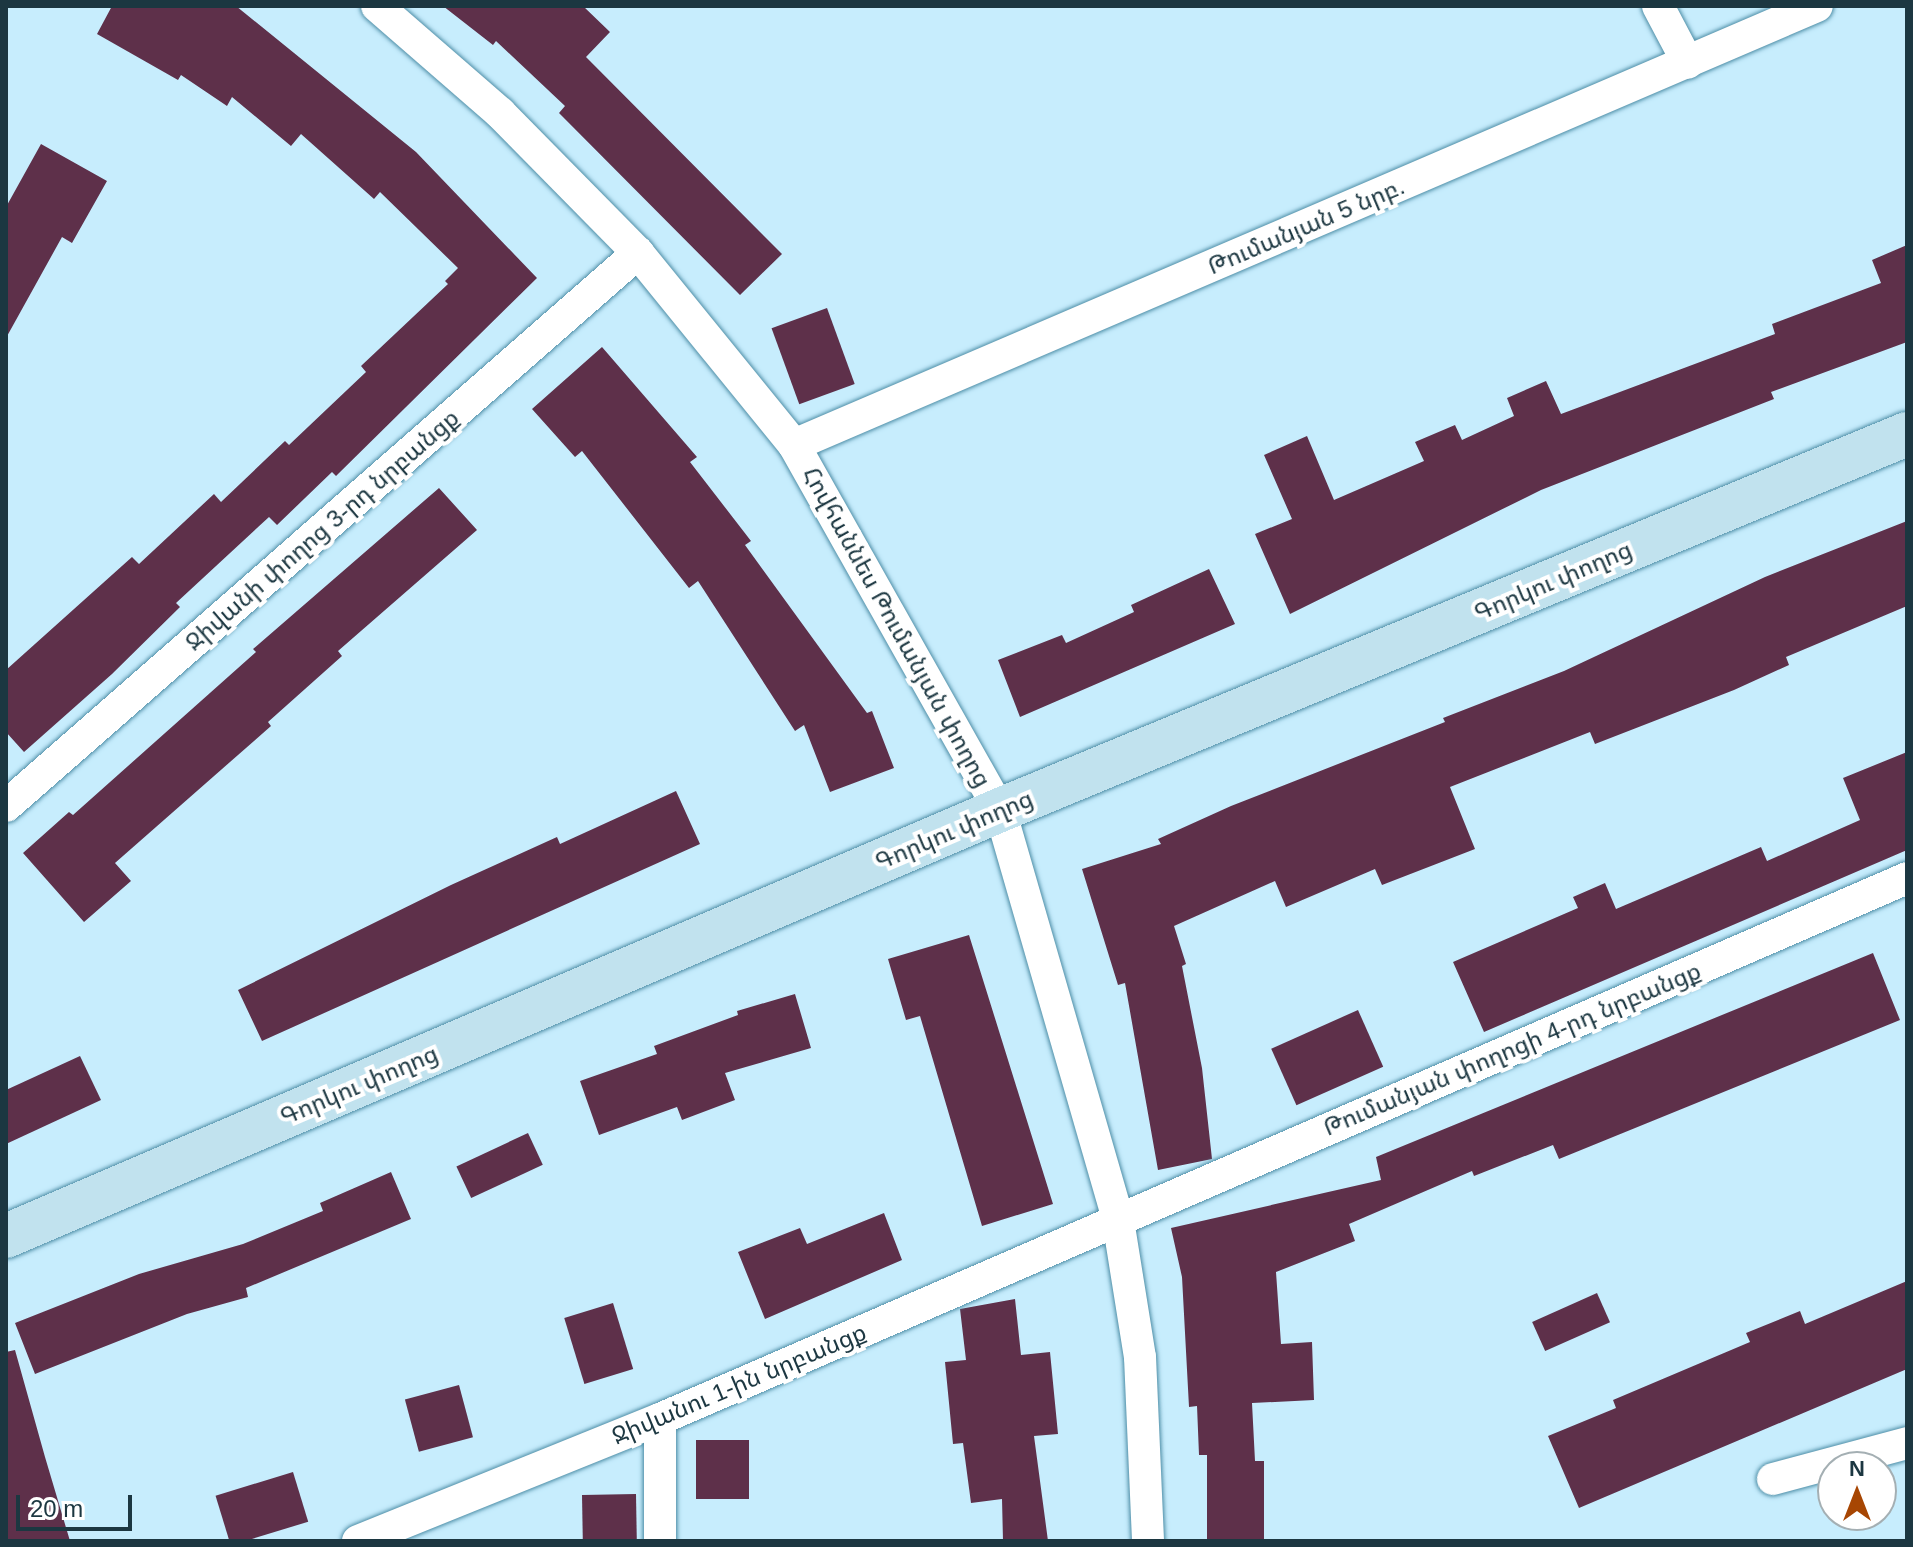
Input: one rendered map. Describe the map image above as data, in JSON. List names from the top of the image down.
{
  "streets": {
    "street": [
      "Թումանյան 5 նրբ.",
      "Ջիվանի փողոց 3-րդ նրբանցք",
      "Գորկու փողոց",
      "Հովհաննես Թումանյան փողոց",
      "Թումանյան փողոցի 4-րդ նրբանցք",
      "Ջիվանու 1-ին նրբանցք"
    ]
  },
  "crossings": [
    ["Թումանյան 5 նրբ.", "Հովհաննես Թումանյան փողոց"],
    ["Ջիվանի փողոց 3-րդ նրբանցք", "Հովհաննես Թումանյան փողոց"],
    ["Գորկու փողոց", "Հովհաննես Թումանյան փողոց"],
    ["Հովհաննես Թումանյան փողոց", "Թումանյան փողոցի 4-րդ նրբանցք"],
    ["Հովհաննես Թումանյան փողոց", "Ջիվանու 1-ին նրբանցք"],
    ["Թումանյան փողոցի 4-րդ նրբանցք", "Ջիվանու 1-ին նրբանցք"]
  ],
  "scale_bar": "20 m",
  "north": "top"
}
